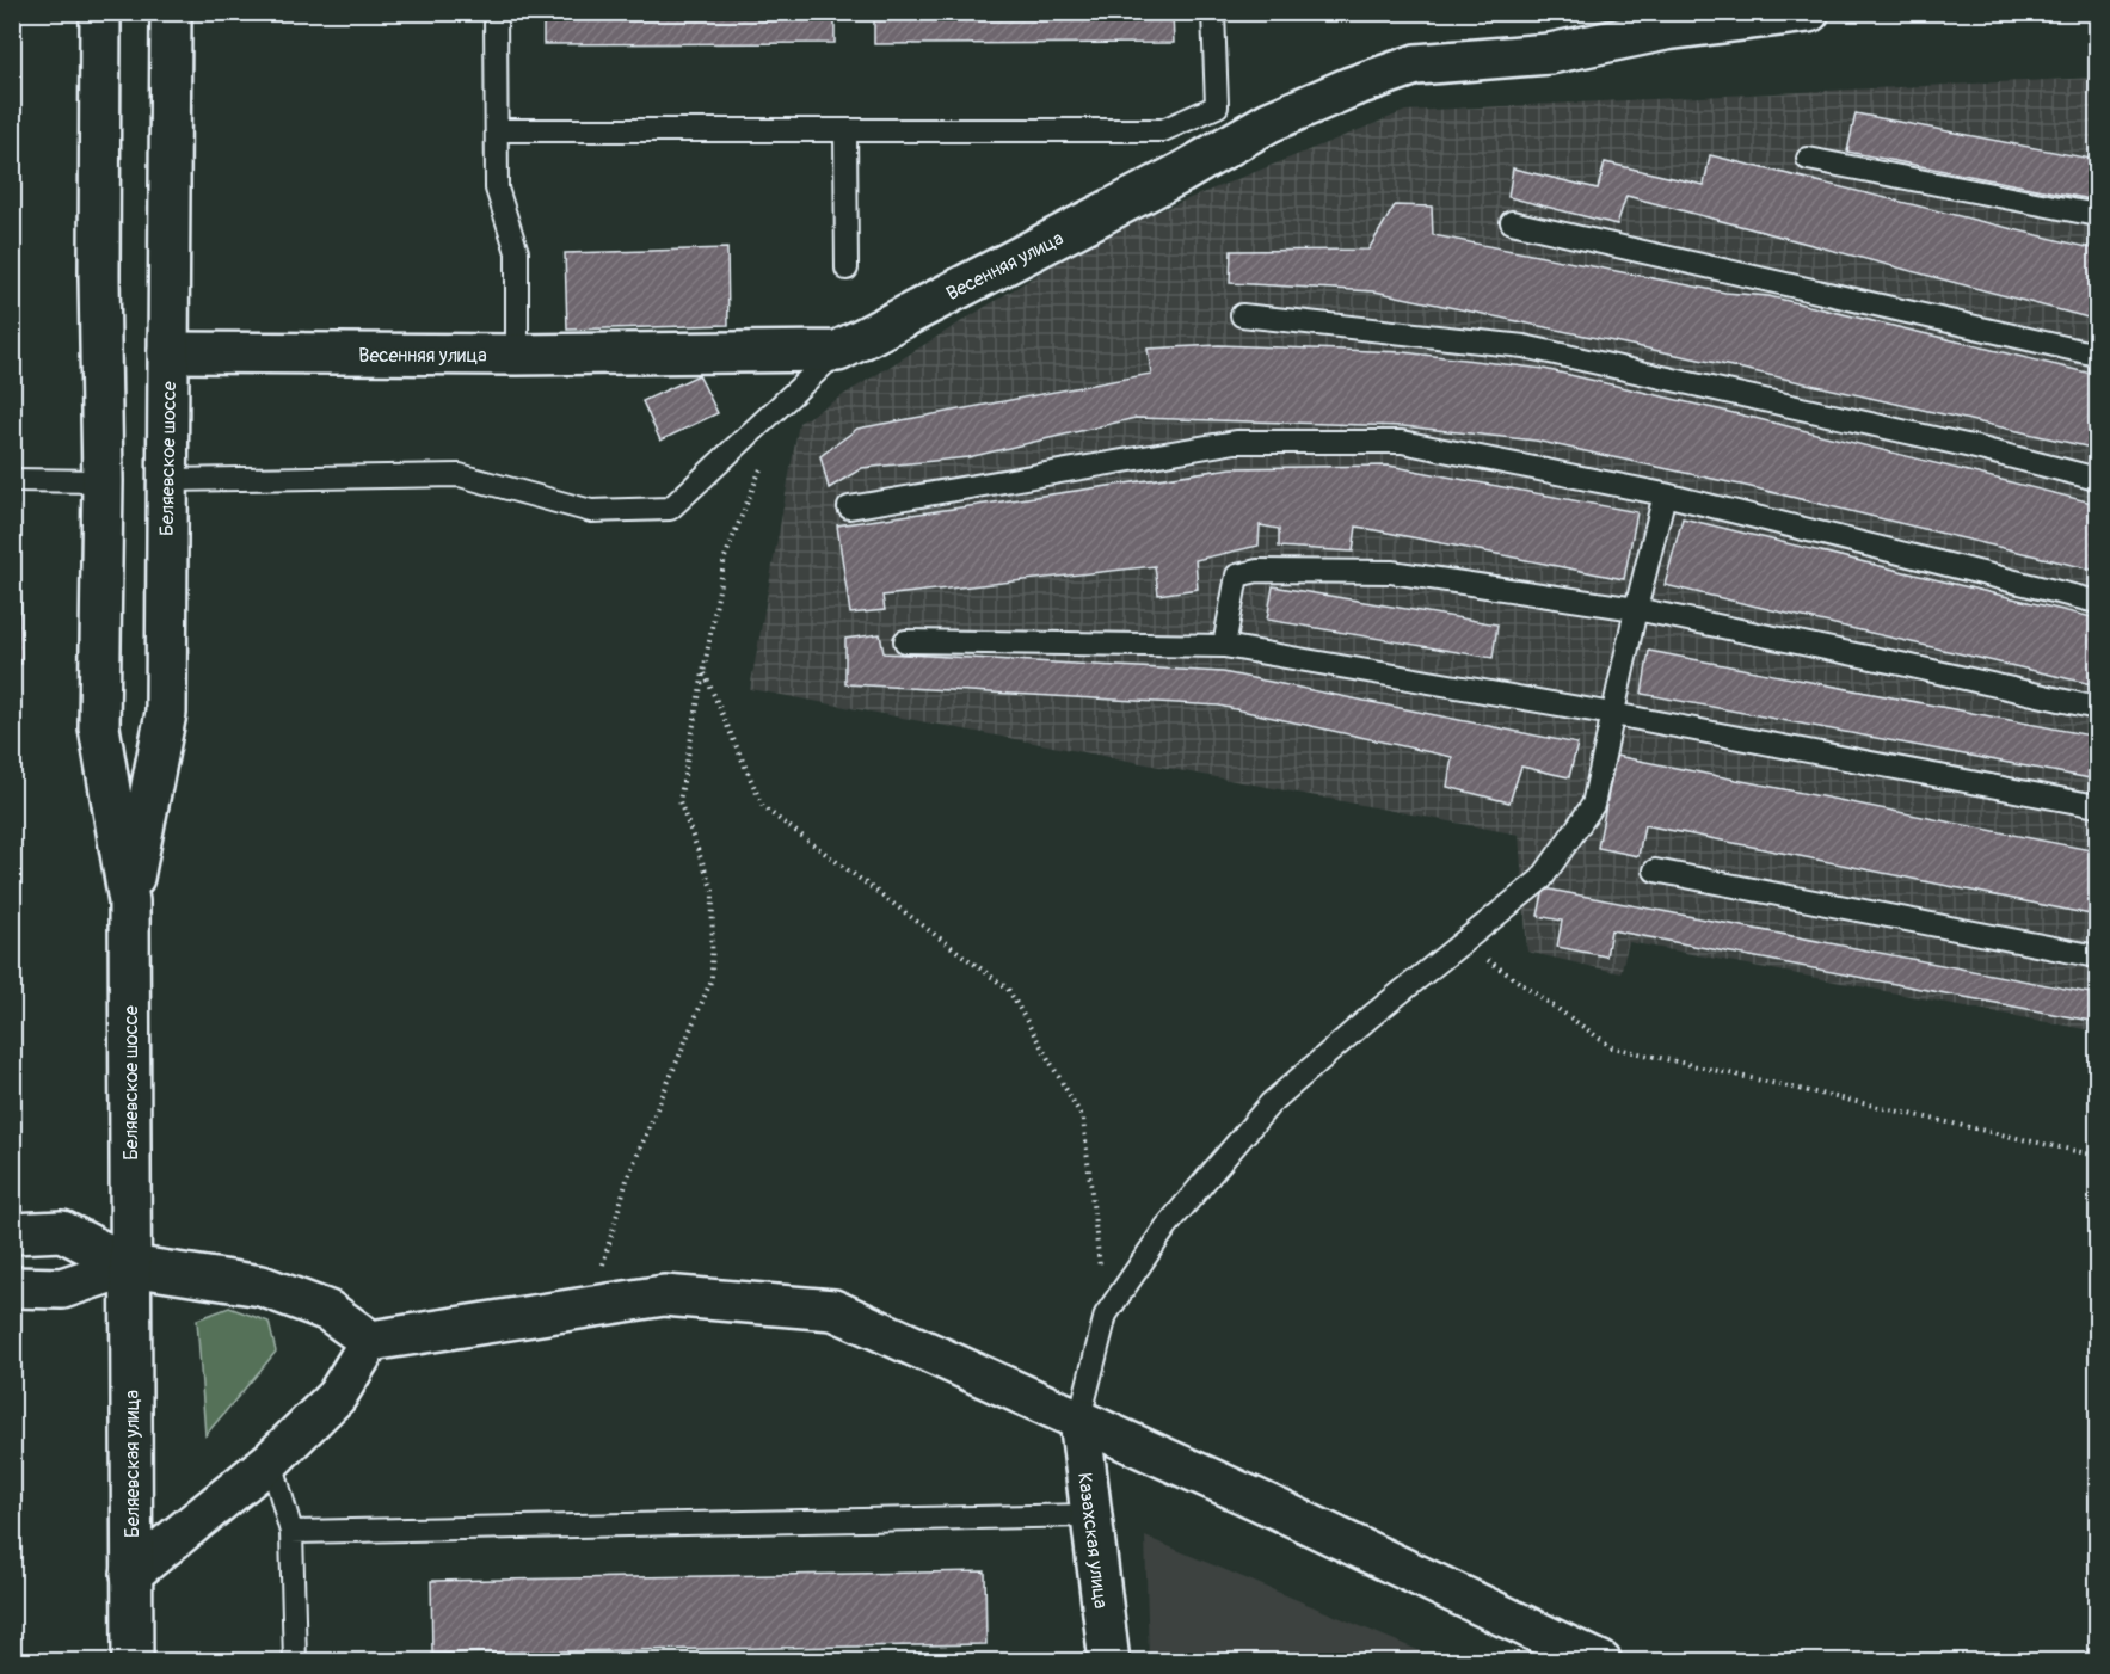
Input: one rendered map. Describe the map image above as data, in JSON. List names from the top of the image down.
{
  "streets": {
    "street": [
      "Весенняя улица",
      "Беляевское шоссе",
      "Беляевская улица",
      "Казахская улица"
    ]
  },
  "crossings": [
    ["Весенняя улица", "Беляевское шоссе"],
    ["Беляевское шоссе", "Беляевская улица"]
  ]
}
